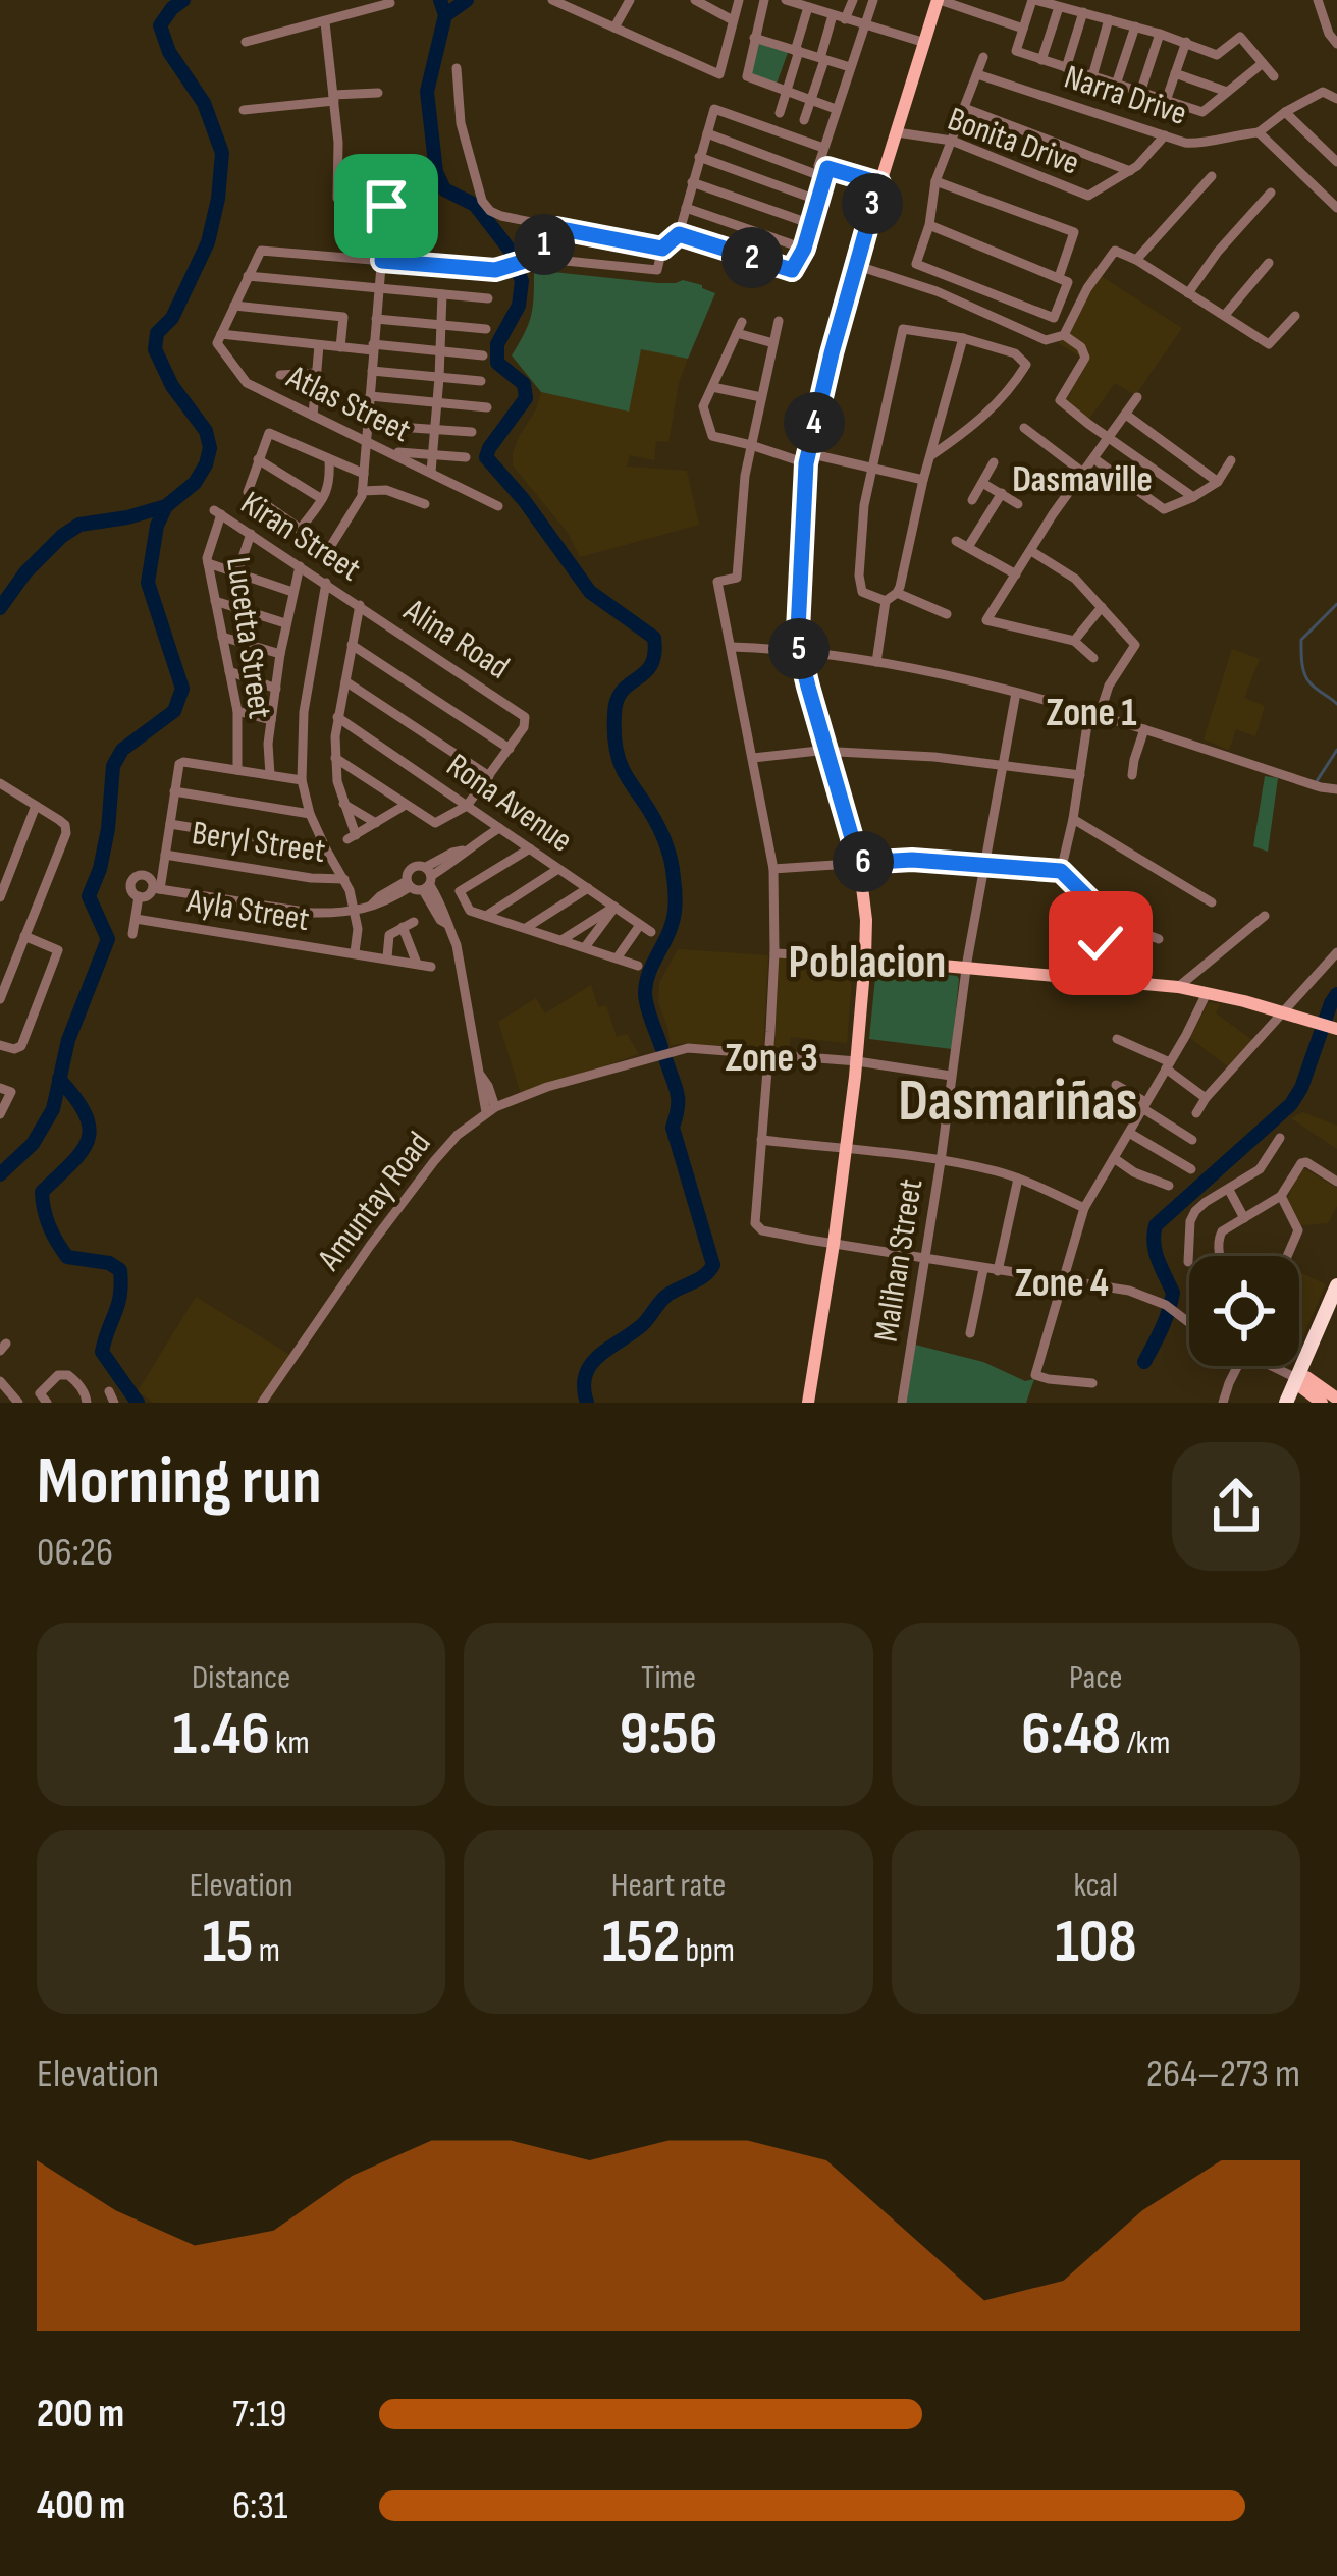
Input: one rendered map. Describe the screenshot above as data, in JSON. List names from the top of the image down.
{
  "streets": {
    "street": [
      "Narra Drive",
      "Bonita Drive",
      "Atlas Street",
      "Kiran Street",
      "Lucetta Street",
      "Alina Road",
      "Rona Avenue",
      "Beryl Street",
      "Ayla Street",
      "Amuntay Road",
      "Malihan Street"
    ]
  },
  "crossings": [
    ["Narra Drive", "Bonita Drive"],
    ["Kiran Street", "Lucetta Street"],
    ["Kiran Street", "Alina Road"],
    ["Amuntay Road", "Malihan Street"]
  ],
  "districts": [
    "Dasmaville",
    "Zone 1",
    "Poblacion",
    "Zone 3",
    "Dasmariñas",
    "Zone 4"
  ],
  "page": {
    "pins": [
      "3",
      "1",
      "2",
      "4",
      "5",
      "6"
    ],
    "heading": ["Morning run", "06:26"],
    "stats": [
      ["Distance", "1.46 km"],
      ["Time", "9:56"],
      ["Pace", "6:48 /km"],
      ["Elevation", "15 m"],
      ["Heart rate", "152 bpm"],
      ["kcal", "108"]
    ],
    "chart": ["Elevation", "264–273 m"],
    "list": [
      {
        "name": "200 m",
        "note": "7:19"
      },
      {
        "name": "400 m",
        "note": "6:31"
      }
    ]
  }
}
